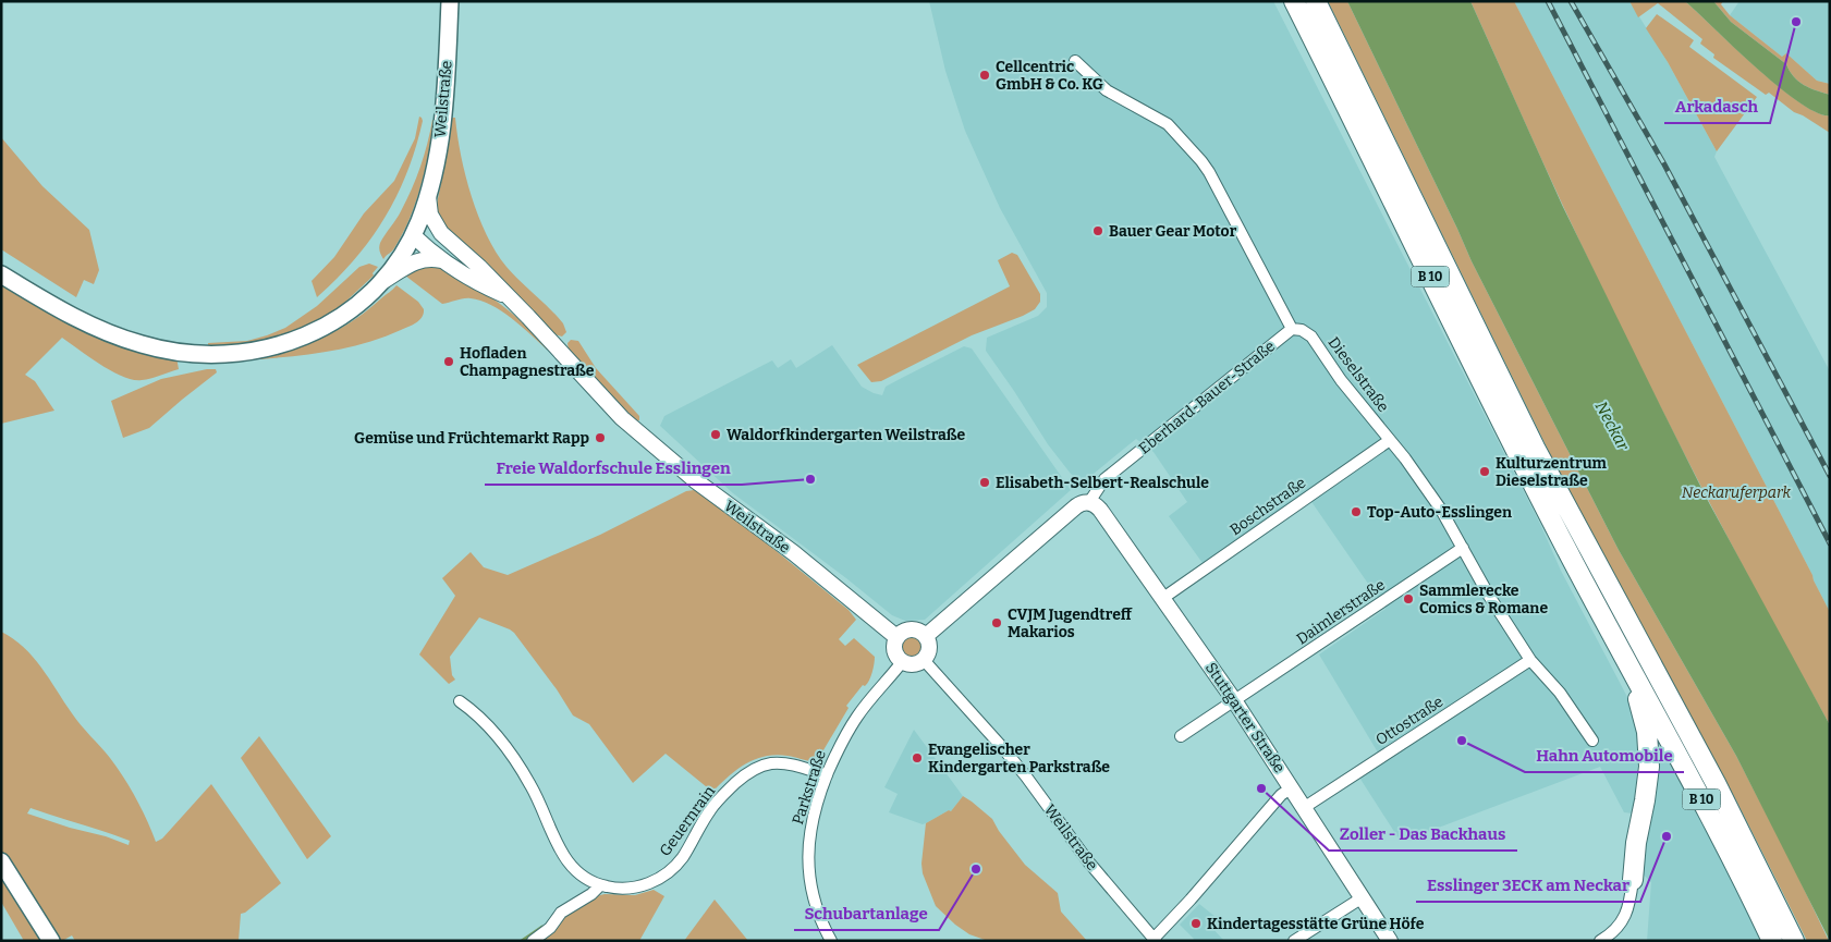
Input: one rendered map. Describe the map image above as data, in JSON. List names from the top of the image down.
{
  "streets": {
    "highway": ["B 10"],
    "main road": ["Weilstraße"],
    "street": [
      "Dieselstraße",
      "Eberhard-Bauer-Straße",
      "Boschstraße",
      "Daimlerstraße",
      "Stuttgarter Straße",
      "Ottostraße",
      "Parkstraße",
      "Geuernrain"
    ]
  },
  "crossings": [
    ["Weilstraße", "Eberhard-Bauer-Straße"],
    ["Weilstraße", "Parkstraße"],
    ["Dieselstraße", "Eberhard-Bauer-Straße"],
    ["Dieselstraße", "Boschstraße"],
    ["Dieselstraße", "Daimlerstraße"],
    ["Dieselstraße", "Ottostraße"],
    ["Eberhard-Bauer-Straße", "Stuttgarter Straße"],
    ["Eberhard-Bauer-Straße", "Parkstraße"],
    ["Boschstraße", "Stuttgarter Straße"],
    ["Daimlerstraße", "Stuttgarter Straße"],
    ["Stuttgarter Straße", "Ottostraße"],
    ["Parkstraße", "Geuernrain"]
  ],
  "water": ["Neckar"],
  "parks": ["Neckaruferpark"],
  "places": [
    "Arkadasch",
    "Cellcentric GmbH & Co. KG",
    "Bauer Gear Motor",
    "Hofladen Champagnestraße",
    "Waldorfkindergarten Weilstraße",
    "Gemüse und Früchtemarkt Rapp",
    "Kulturzentrum Dieselstraße",
    "Freie Waldorfschule Esslingen",
    "Elisabeth-Selbert-Realschule",
    "Top-Auto-Esslingen",
    "Sammlerecke Comics & Romane",
    "CVJM Jugendtreff Makarios",
    "Hahn Automobile",
    "Evangelischer Kindergarten Parkstraße",
    "Zoller - Das Backhaus",
    "Esslinger 3ECK am Neckar",
    "Schubartanlage",
    "Kindertagesstätte Grüne Höfe"
  ]
}
